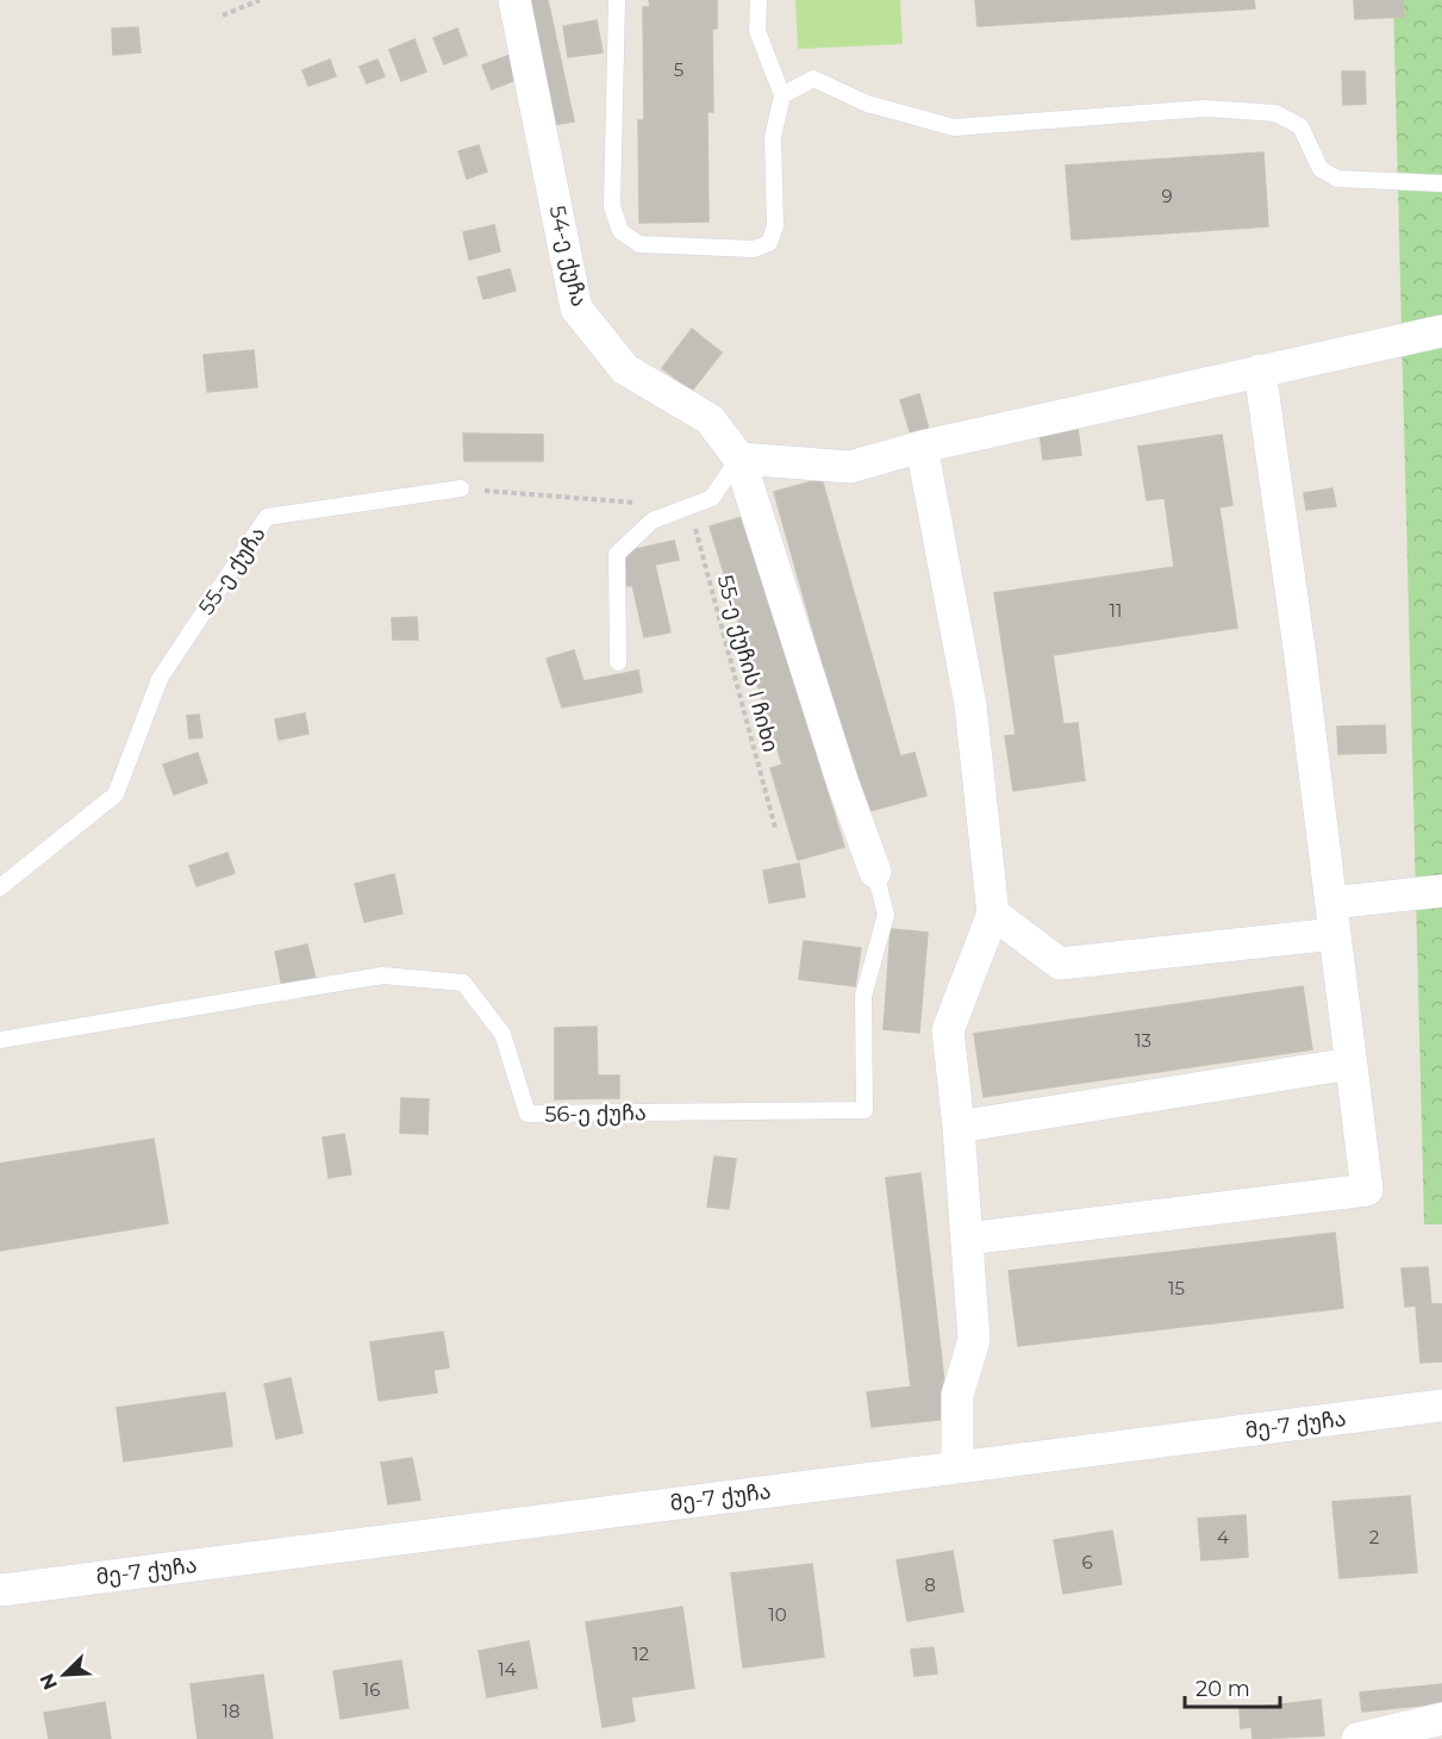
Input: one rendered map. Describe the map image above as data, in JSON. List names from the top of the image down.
{
  "streets": {
    "street": ["54-ე ქუჩა", "მე-7 ქუჩა"],
    "lane": ["55-ე ქუჩა", "56-ე ქუჩა"],
    "path": ["55-ე ქუჩის I ჩიხი"]
  },
  "crossings": [
    ["54-ე ქუჩა", "56-ე ქუჩა"]
  ],
  "house_numbers": [
    "5",
    "9",
    "11",
    "13",
    "15",
    "4",
    "2",
    "6",
    "8",
    "10",
    "12",
    "14",
    "16",
    "18"
  ],
  "scale_bar": "20 m",
  "north": "bottom left"
}
